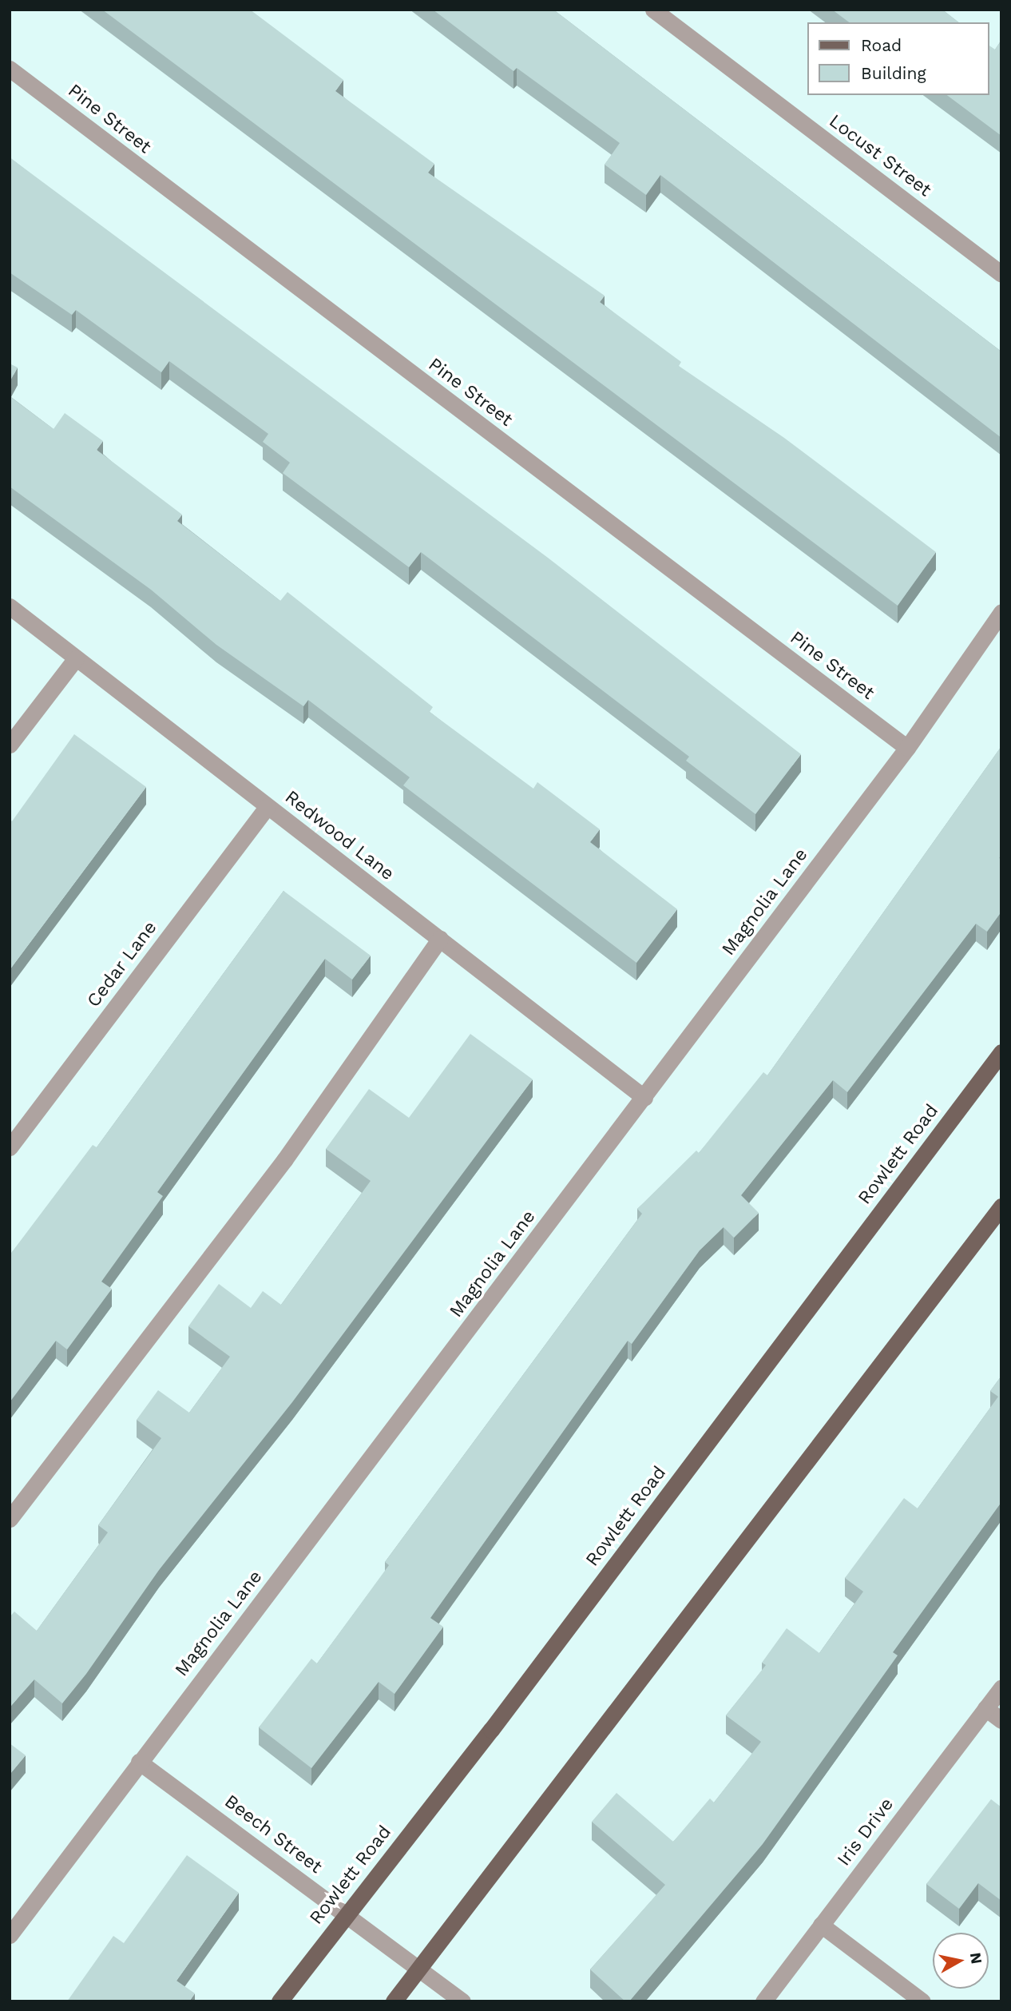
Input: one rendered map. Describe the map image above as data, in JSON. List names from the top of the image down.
{
  "streets": {
    "main road": ["Rowlett Road"],
    "street": [
      "Pine Street",
      "Locust Street",
      "Redwood Lane",
      "Magnolia Lane",
      "Cedar Lane",
      "Iris Drive",
      "Beech Street"
    ]
  },
  "crossings": [
    ["Pine Street", "Magnolia Lane"],
    ["Redwood Lane", "Magnolia Lane"],
    ["Redwood Lane", "Cedar Lane"],
    ["Magnolia Lane", "Beech Street"],
    ["Rowlett Road", "Beech Street"]
  ],
  "legend": ["Road", "Building"],
  "north": "right"
}
